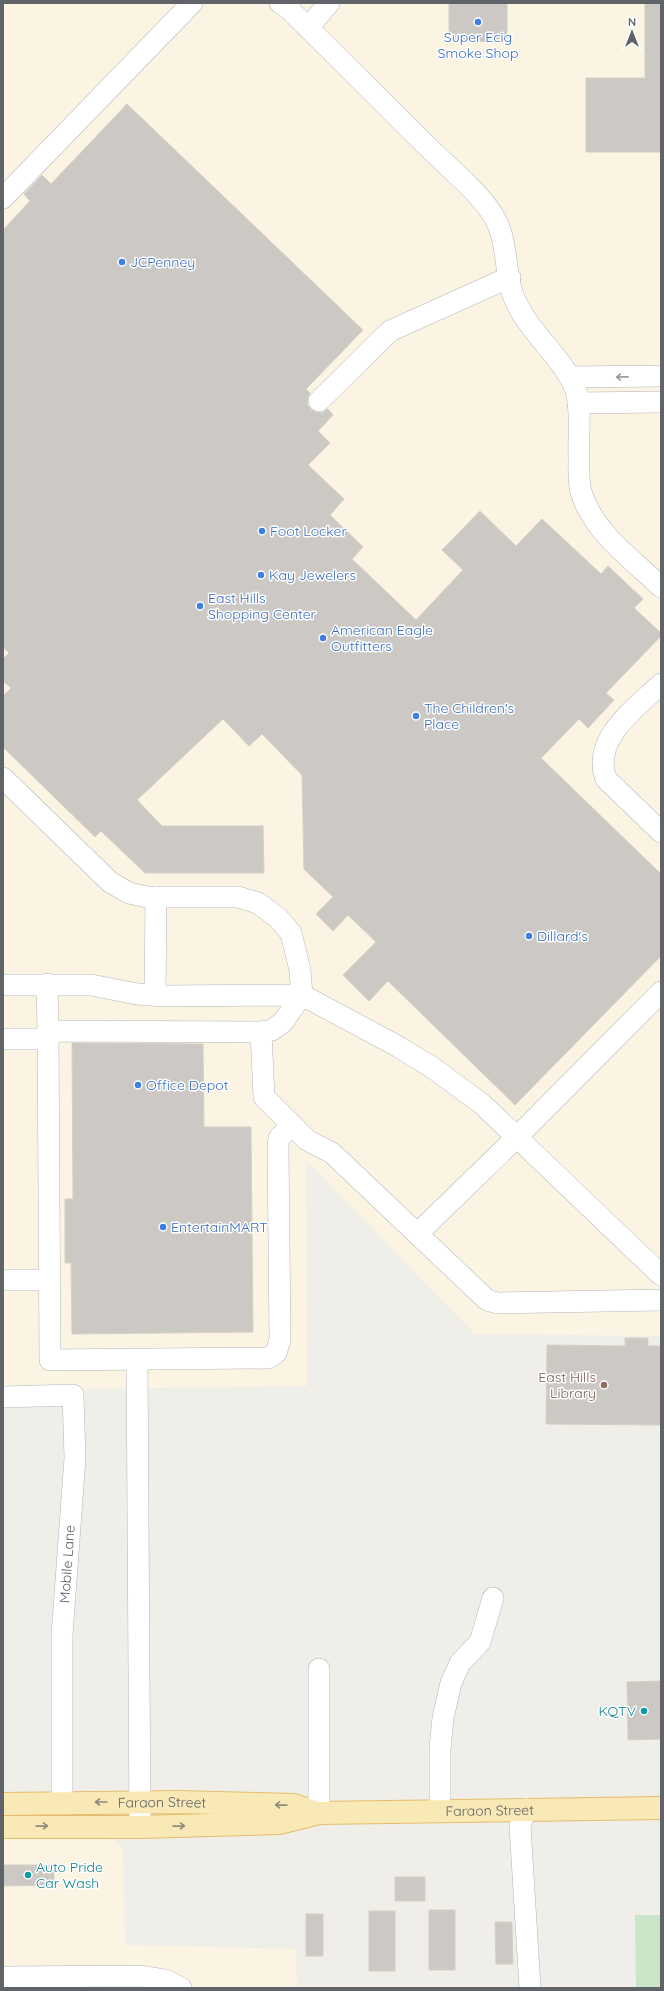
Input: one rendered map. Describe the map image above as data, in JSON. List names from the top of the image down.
{
  "streets": {
    "main road": ["Faraon Street"],
    "street": ["Mobile Lane"]
  },
  "crossings": [
    ["Mobile Lane", "Faraon Street"]
  ],
  "places": [
    "Super Ecig Smoke Shop",
    "JCPenney",
    "Foot Locker",
    "Kay Jewelers",
    "East Hills Shopping Center",
    "American Eagle Outfitters",
    "The Children's Place",
    "Dillard's",
    "Office Depot",
    "EntertainMART",
    "East Hills Library",
    "KQTV",
    "Auto Pride Car Wash"
  ],
  "north": "top"
}
